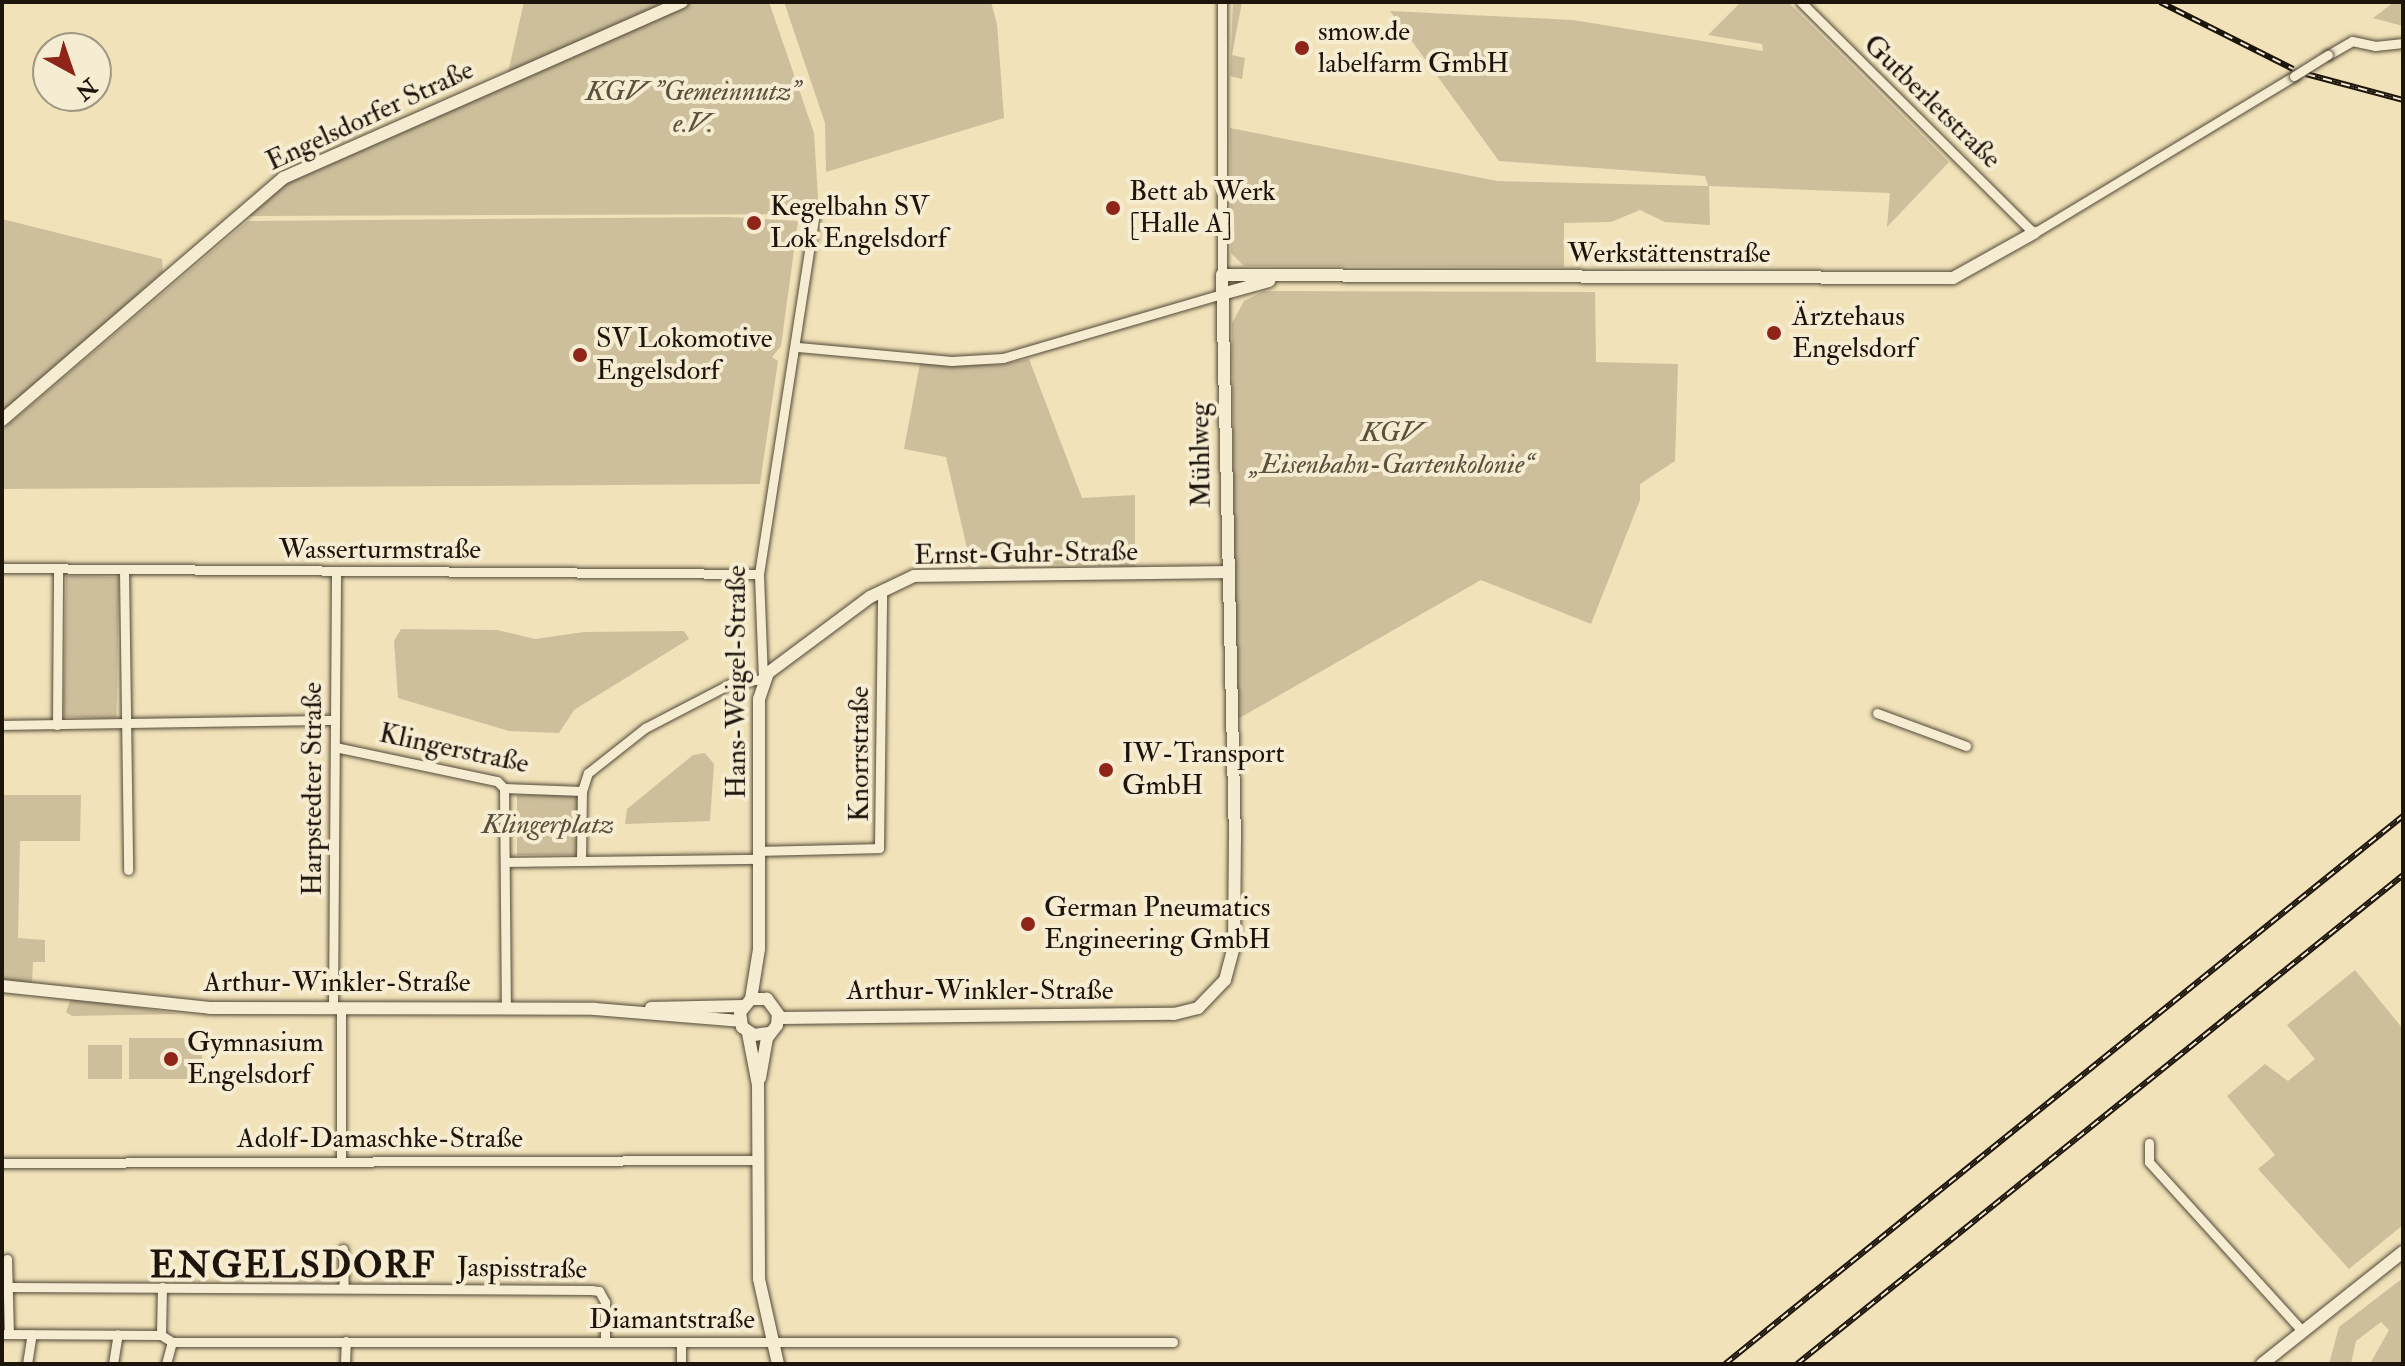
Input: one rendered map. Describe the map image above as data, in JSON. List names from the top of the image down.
{
  "streets": {
    "street": [
      "Gutberletstraße",
      "Engelsdorfer Straße",
      "Werkstättenstraße",
      "Mühlweg",
      "Wasserturmstraße",
      "Ernst-Guhr-Straße",
      "Hans-Weigel-Straße",
      "Klingerstraße",
      "Knorrstraße",
      "Harpstedter Straße",
      "Arthur-Winkler-Straße",
      "Adolf-Damaschke-Straße",
      "Jaspisstraße",
      "Diamantstraße"
    ]
  },
  "crossings": [
    ["Gutberletstraße", "Werkstättenstraße"],
    ["Werkstättenstraße", "Mühlweg"],
    ["Werkstättenstraße", "Hans-Weigel-Straße"],
    ["Mühlweg", "Ernst-Guhr-Straße"],
    ["Mühlweg", "Arthur-Winkler-Straße"],
    ["Wasserturmstraße", "Hans-Weigel-Straße"],
    ["Wasserturmstraße", "Harpstedter Straße"],
    ["Ernst-Guhr-Straße", "Hans-Weigel-Straße"],
    ["Ernst-Guhr-Straße", "Knorrstraße"],
    ["Hans-Weigel-Straße", "Knorrstraße"],
    ["Hans-Weigel-Straße", "Arthur-Winkler-Straße"],
    ["Klingerstraße", "Harpstedter Straße"],
    ["Harpstedter Straße", "Arthur-Winkler-Straße"],
    ["Harpstedter Straße", "Adolf-Damaschke-Straße"],
    ["Jaspisstraße", "Diamantstraße"]
  ],
  "districts": ["ENGELSDORF"],
  "parks": ["KGV \"Gemeinnutz\" e.V.", "KGV „Eisenbahn-Gartenkolonie“", "Klingerplatz"],
  "places": [
    "smow.de labelfarm GmbH",
    "Bett ab Werk [Halle A]",
    "Kegelbahn SV Lok Engelsdorf",
    "Ärztehaus Engelsdorf",
    "SV Lokomotive Engelsdorf",
    "IW-Transport GmbH",
    "German Pneumatics Engineering GmbH",
    "Gymnasium Engelsdorf"
  ],
  "north": "bottom right"
}
